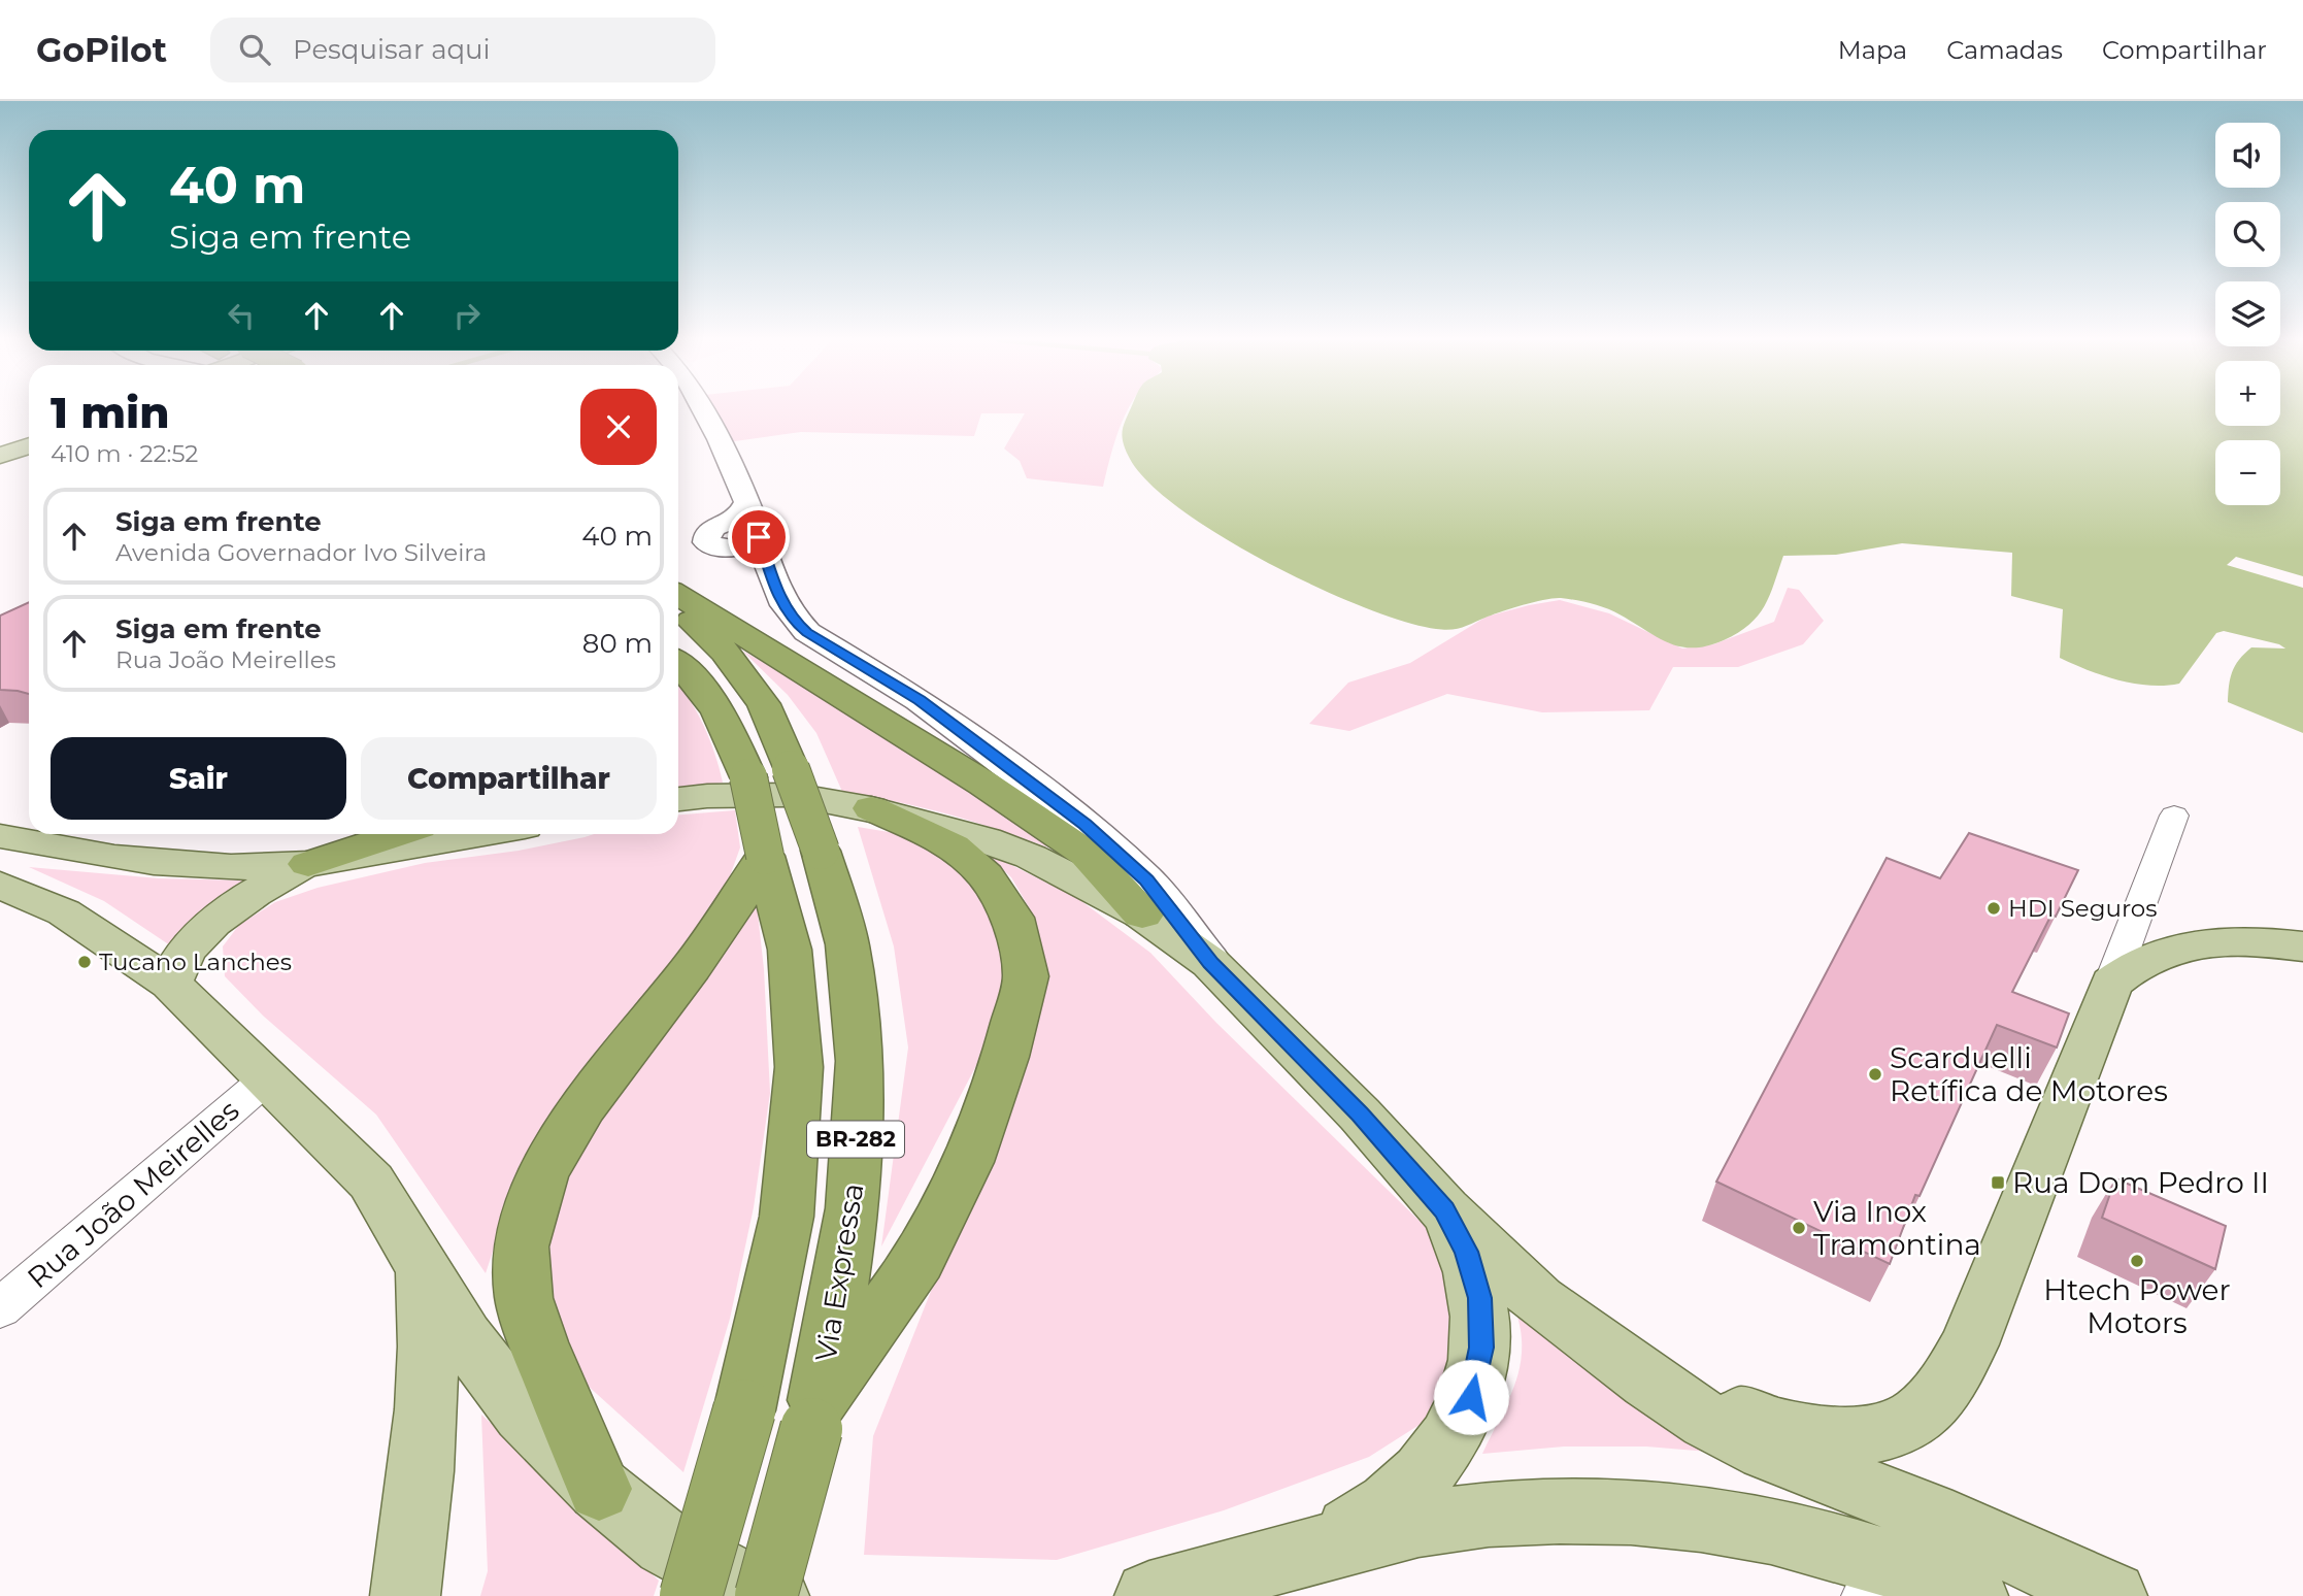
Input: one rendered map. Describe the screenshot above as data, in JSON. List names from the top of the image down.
{
  "streets": {
    "highway": ["BR-282", "Via Expressa"],
    "street": ["Rua João Meirelles"]
  },
  "places": {
    "other": [
      "HDI Seguros",
      "Tucano Lanches",
      "Scarduelli Retífica de Motores",
      "Via Inox Tramontina",
      "Htech Power Motors"
    ],
    "transit": ["Rua Dom Pedro II"]
  },
  "page": {
    "header": "GoPilot",
    "search": "Pesquisar aqui",
    "nav": ["Mapa", "Camadas", "Compartilhar"],
    "map_buttons": ["+", "−"],
    "turn": ["40 m", "Siga em frente"],
    "heading": ["1 min", "410 m · 22:52"],
    "list": [
      {
        "name": "Siga em frente",
        "note": "Avenida Governador Ivo Silveira",
        "value": "40 m"
      },
      {
        "name": "Siga em frente",
        "note": "Rua João Meirelles",
        "value": "80 m"
      }
    ],
    "buttons": ["Sair", "Compartilhar"]
  }
}
